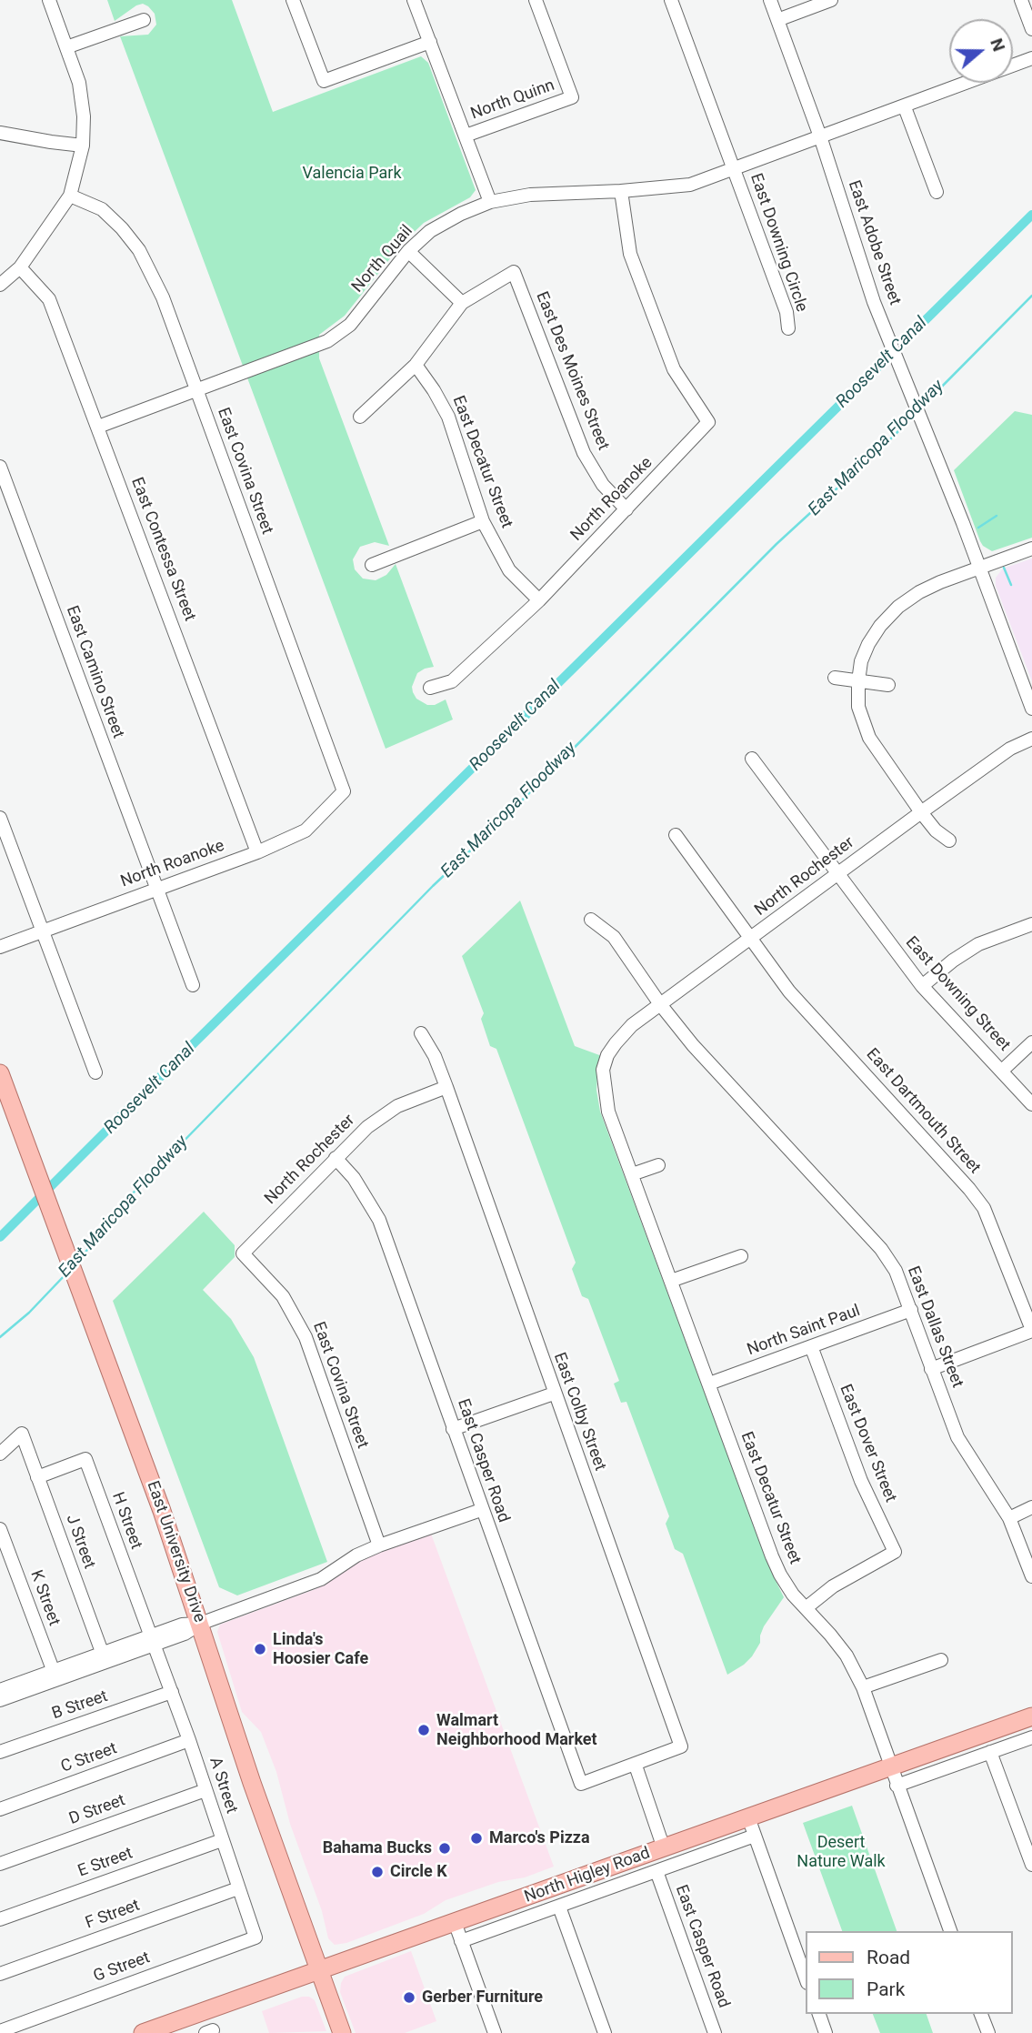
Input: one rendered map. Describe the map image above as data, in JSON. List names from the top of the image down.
{
  "streets": {
    "main road": ["East University Drive", "North Higley Road"],
    "street": [
      "North Quinn",
      "East Downing Circle",
      "East Adobe Street",
      "North Quail",
      "East Des Moines Street",
      "East Decatur Street",
      "East Covina Street",
      "North Roanoke",
      "East Contessa Street",
      "East Camino Street",
      "North Rochester",
      "East Downing Street",
      "East Dartmouth Street",
      "East Dallas Street",
      "North Saint Paul",
      "East Colby Street",
      "East Dover Street",
      "East Casper Road",
      "H Street",
      "J Street",
      "K Street",
      "B Street",
      "C Street",
      "A Street",
      "D Street",
      "E Street",
      "F Street",
      "G Street"
    ]
  },
  "crossings": [
    ["East Downing Circle", "North Quail"],
    ["East Adobe Street", "North Quail"],
    ["North Quail", "East Covina Street"],
    ["North Quail", "North Roanoke"],
    ["North Quail", "East Contessa Street"],
    ["East Des Moines Street", "North Roanoke"],
    ["East Decatur Street", "North Roanoke"],
    ["East Decatur Street", "North Rochester"],
    ["East Decatur Street", "North Saint Paul"],
    ["East Decatur Street", "East Dover Street"],
    ["East Decatur Street", "North Higley Road"],
    ["East Covina Street", "North Roanoke"],
    ["East Covina Street", "North Rochester"],
    ["North Roanoke", "East Contessa Street"],
    ["North Roanoke", "East Camino Street"],
    ["North Rochester", "East Downing Street"],
    ["North Rochester", "East Dartmouth Street"],
    ["North Rochester", "East Dallas Street"],
    ["North Rochester", "East Colby Street"],
    ["North Rochester", "East Casper Road"],
    ["East Dallas Street", "North Saint Paul"],
    ["North Saint Paul", "East Dover Street"],
    ["East Colby Street", "East Casper Road"],
    ["East Casper Road", "North Higley Road"],
    ["H Street", "J Street"],
    ["H Street", "A Street"],
    ["East University Drive", "North Higley Road"],
    ["B Street", "A Street"],
    ["C Street", "A Street"],
    ["A Street", "D Street"],
    ["A Street", "E Street"],
    ["A Street", "F Street"],
    ["A Street", "G Street"]
  ],
  "water": ["Roosevelt Canal", "East Maricopa Floodway"],
  "parks": ["Valencia Park", "Desert Nature Walk"],
  "places": [
    "Linda's Hoosier Cafe",
    "Walmart Neighborhood Market",
    "Marco's Pizza",
    "Bahama Bucks",
    "Circle K",
    "Gerber Furniture"
  ],
  "legend": ["Road", "Park"],
  "north": "right"
}
